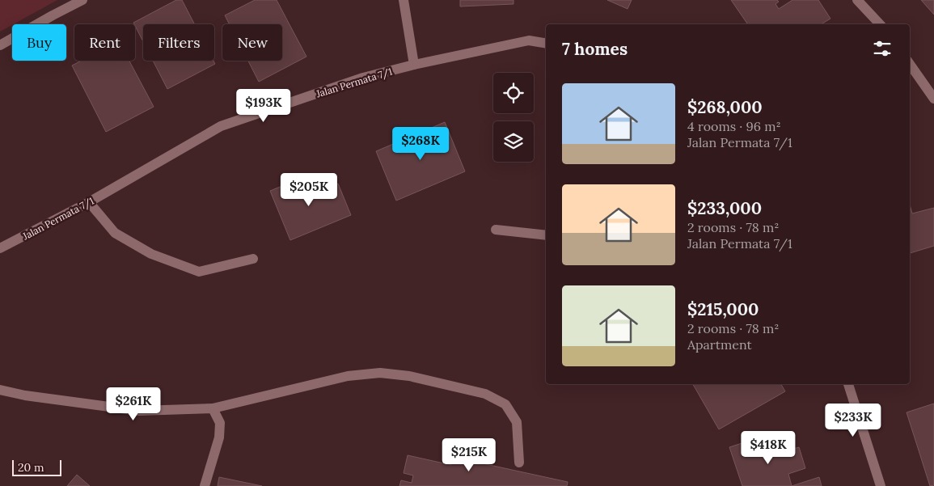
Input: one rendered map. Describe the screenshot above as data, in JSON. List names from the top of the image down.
{
  "streets": {
    "street": ["Jalan Permata 7/1"]
  },
  "scale_bar": "20 m",
  "page": {
    "chip": [
      "Buy",
      "Rent",
      "Filters",
      "New"
    ],
    "heading": "7 homes",
    "list": [
      {
        "name": "$268,000",
        "note": "4 rooms · 96 m² · Jalan Permata 7/1"
      },
      {
        "name": "$233,000",
        "note": "2 rooms · 78 m² · Jalan Permata 7/1"
      },
      {
        "name": "$215,000",
        "note": "2 rooms · 78 m² · Apartment"
      }
    ],
    "price": [
      "$193K",
      "$268K",
      "$205K",
      "$261K",
      "$233K",
      "$418K",
      "$215K"
    ],
    "scale": "20 m"
  }
}
